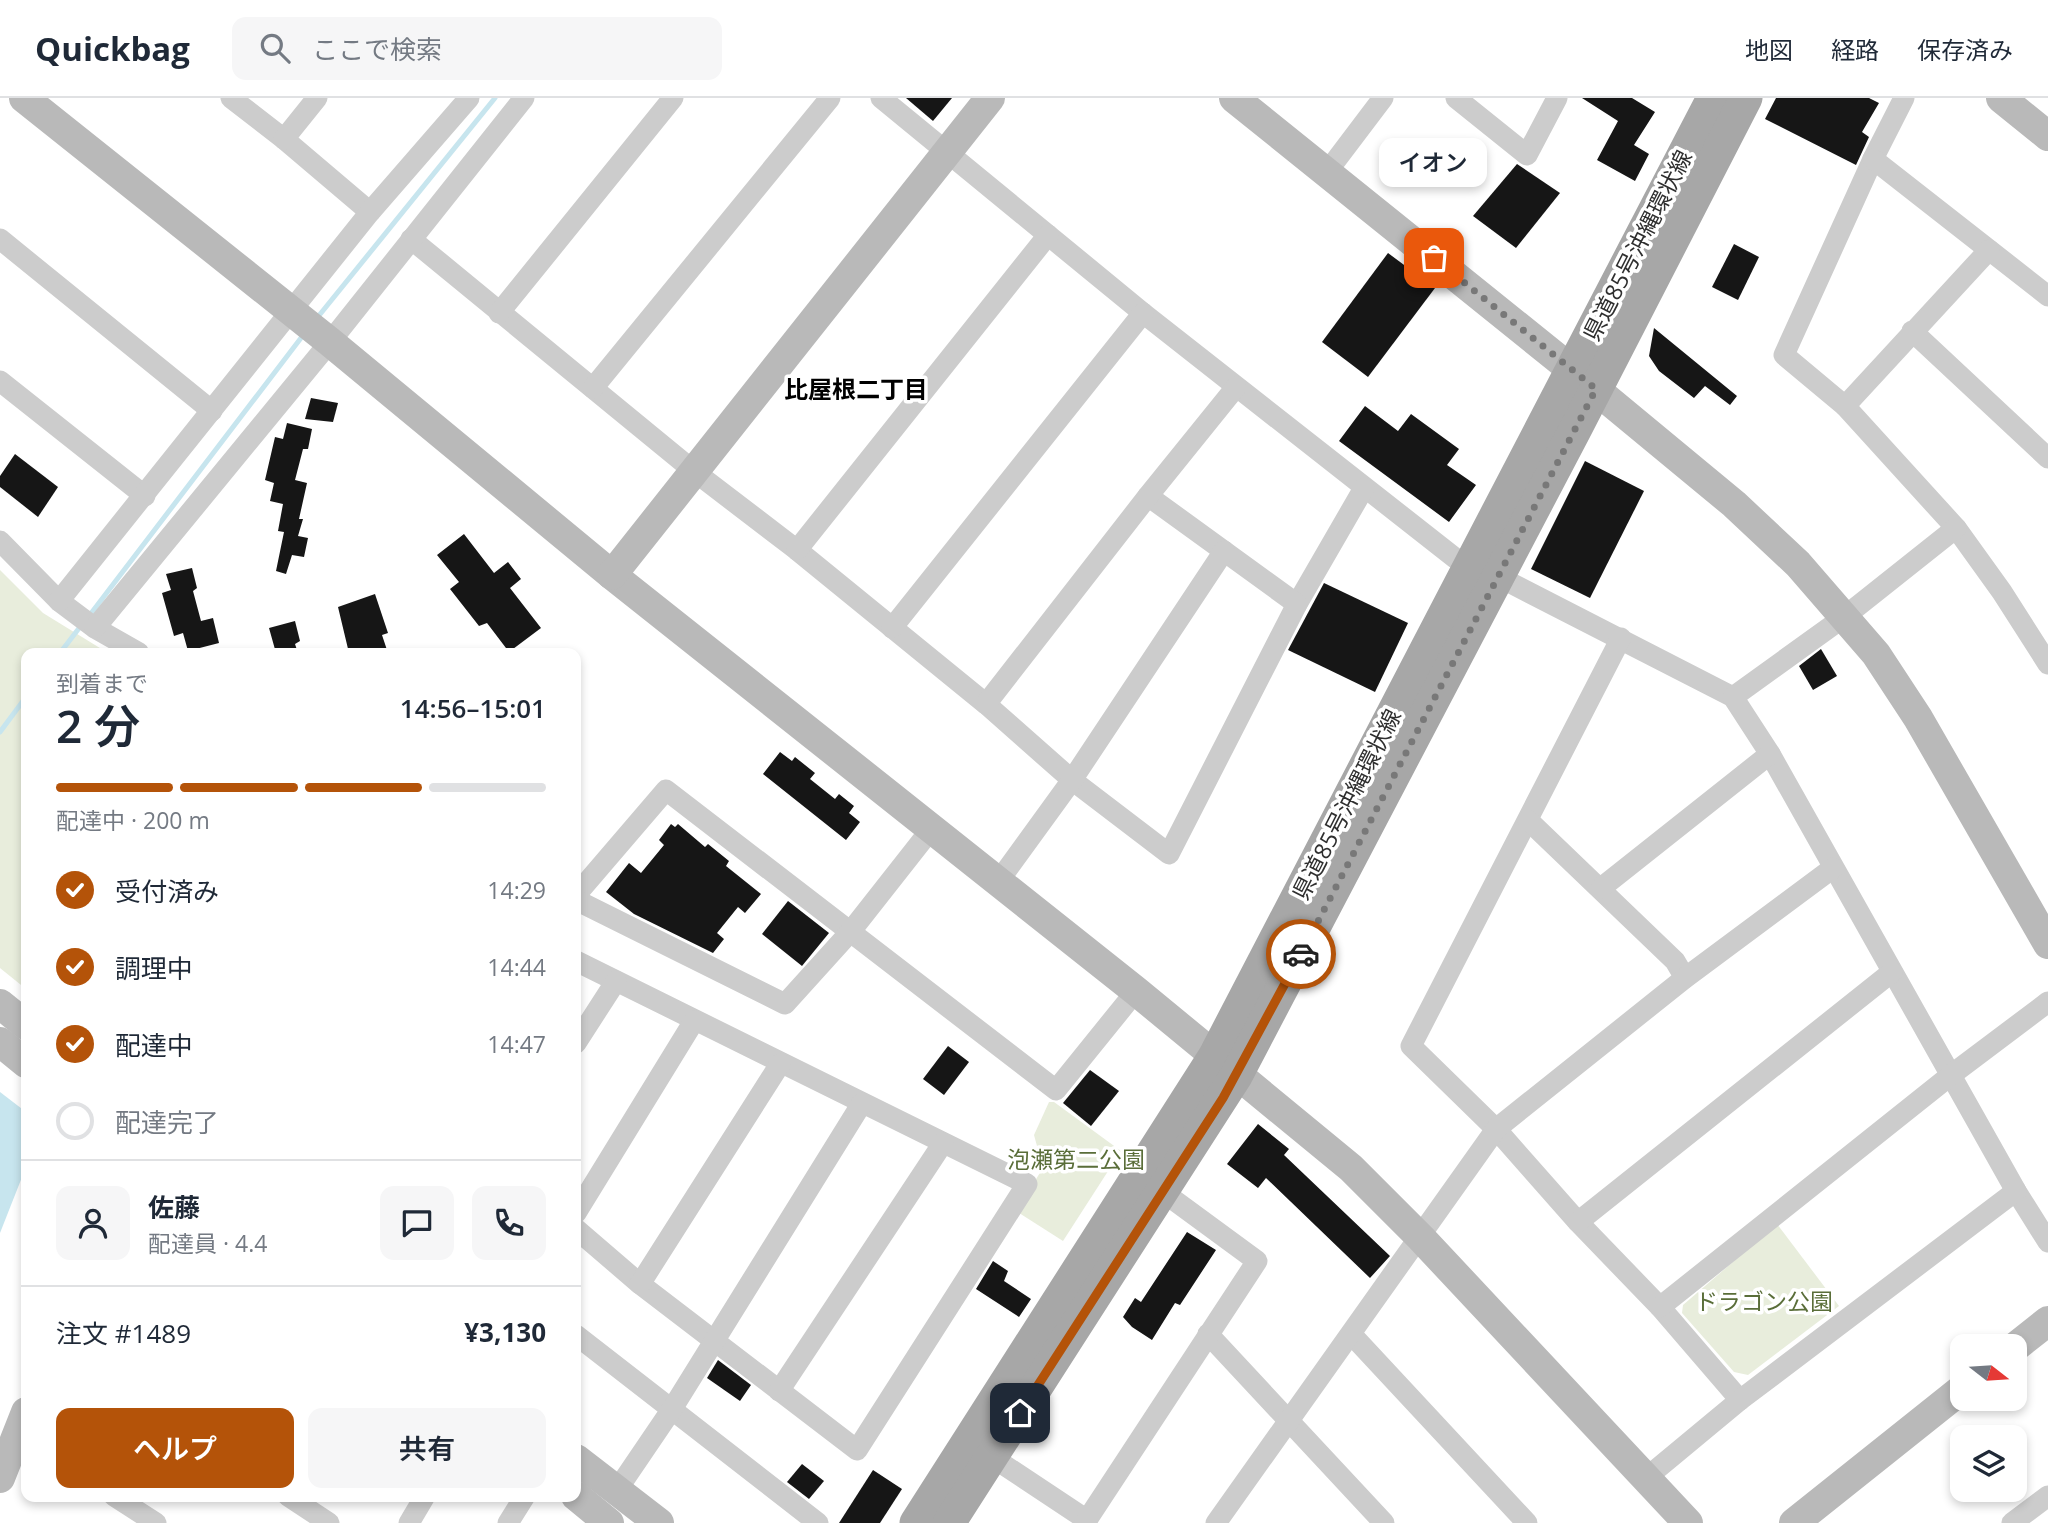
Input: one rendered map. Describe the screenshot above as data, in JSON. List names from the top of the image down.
{
  "streets": {
    "main road": ["県道85号沖縄環状線"]
  },
  "districts": ["比屋根二丁目"],
  "parks": ["泡瀬第二公園", "ドラゴン公園"],
  "places": ["イオン"],
  "north": "right",
  "page": {
    "header": "Quickbag",
    "search": "ここで検索",
    "nav": ["地図", "経路", "保存済み"],
    "bubble": "イオン",
    "heading": ["2 分", "到着まで", "14:56–15:01"],
    "panel": [
      "佐藤",
      "配達員 · 4.4",
      "注文 #1489",
      "¥3,130"
    ],
    "bar": "配達中 · 200 m",
    "list": [
      ["受付済み", "14:29"],
      ["調理中", "14:44"],
      ["配達中", "14:47"],
      "配達完了"
    ],
    "buttons": ["ヘルプ", "共有"]
  }
}
